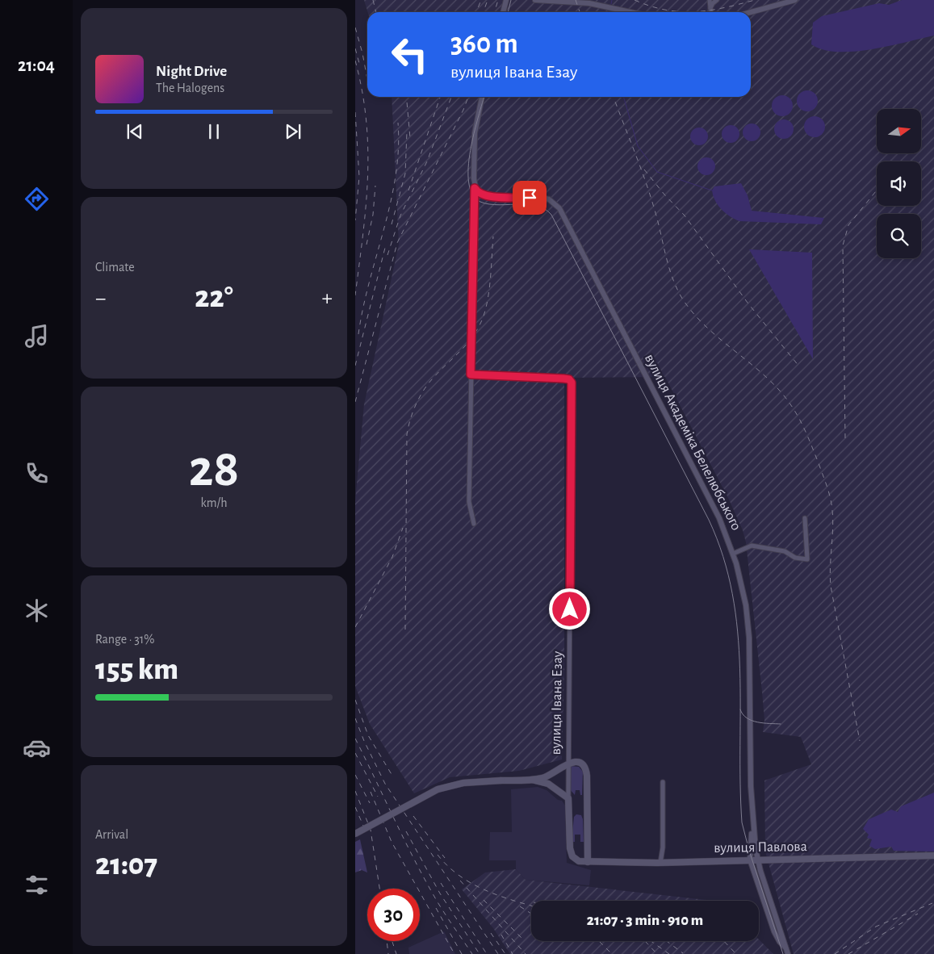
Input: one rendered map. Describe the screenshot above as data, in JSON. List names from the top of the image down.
{
  "streets": {
    "main road": ["вулиця Івана Езау", "вулиця Павлова"],
    "street": ["вулиця Академіка Белелюбського"]
  },
  "crossings": [
    ["вулиця Академіка Белелюбського", "вулиця Павлова"],
    ["вулиця Івана Езау", "вулиця Павлова"]
  ],
  "north": "right",
  "page": {
    "tabs": "21:04",
    "turn": ["360 m", "вулиця Івана Езау"],
    "song": ["Night Drive", "The Halogens"],
    "tile": [
      "Climate",
      ["28", "km/h"],
      ["Range · 31%", "155 km"],
      ["Arrival", "21:07"]
    ],
    "heat": ["−", "22°", "+"],
    "limit": "30",
    "trip": "21:07 · 3 min · 910 m"
  }
}
